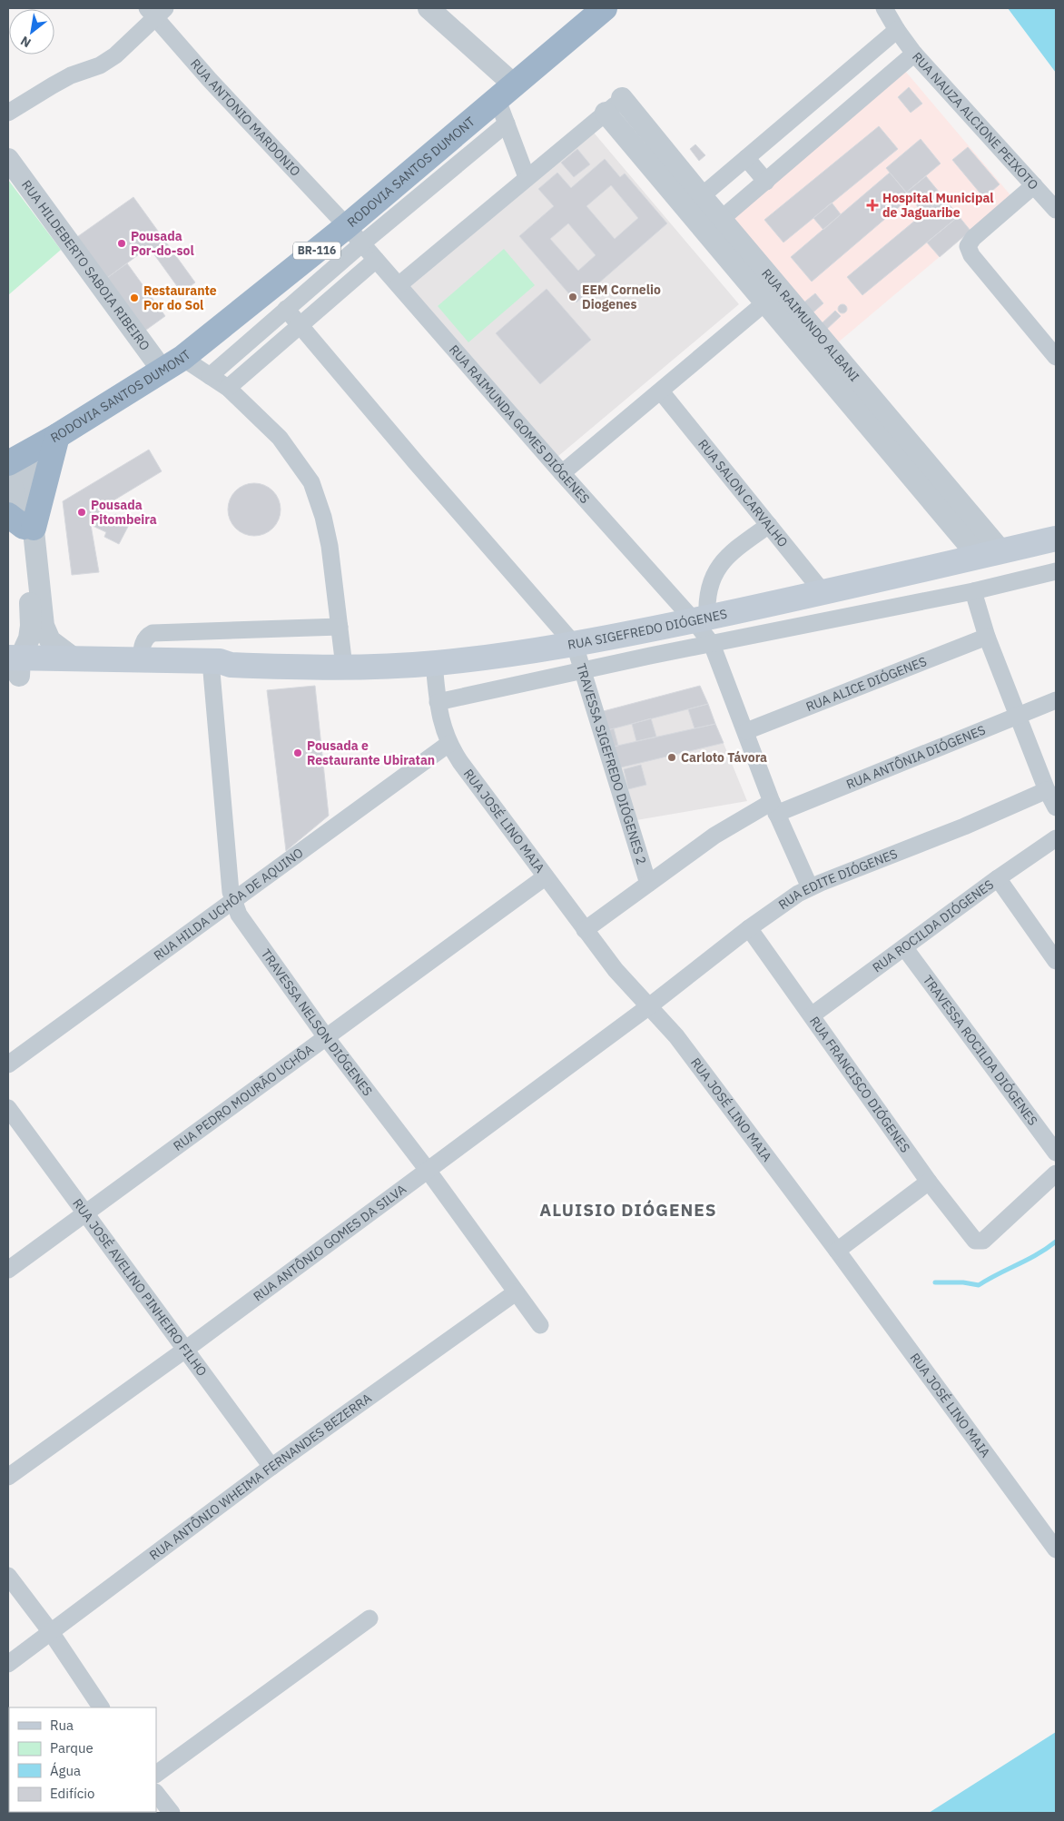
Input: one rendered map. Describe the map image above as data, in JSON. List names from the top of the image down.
{
  "streets": {
    "highway": ["RODOVIA SANTOS DUMONT", "BR-116"],
    "main road": ["RUA SIGEFREDO DIÓGENES"],
    "street": [
      "RUA ANTONIO MARDONIO",
      "RUA NAUZA ALCIONE PEIXOTO",
      "RUA HILDEBERTO SABOIA RIBEIRO",
      "RUA RAIMUNDO ALBANI",
      "RUA RAIMUNDA GOMES DIÓGENES",
      "RUA SALON CARVALHO",
      "RUA ALICE DIÓGENES",
      "RUA ANTÔNIA DIÓGENES",
      "TRAVESSA SIGEFREDO DIÓGENES 2",
      "RUA JOSÉ LINO MAIA",
      "RUA EDITE DIÓGENES",
      "RUA HILDA UCHÔA DE AQUINO",
      "RUA ROCILDA DIÓGENES",
      "TRAVESSA NELSON DIÓGENES",
      "TRAVESSA ROCILDA DIÓGENES",
      "RUA FRANCISCO DIÓGENES",
      "RUA PEDRO MOURÃO UCHÔA",
      "RUA ANTÔNIO GOMES DA SILVA",
      "RUA JOSÉ AVELINO PINHEIRO FILHO",
      "RUA ANTÔNIO WHEIMA FERNANDES BEZERRA"
    ]
  },
  "crossings": [
    ["RUA ANTONIO MARDONIO", "RODOVIA SANTOS DUMONT"],
    ["RUA ANTONIO MARDONIO", "RUA RAIMUNDA GOMES DIÓGENES"],
    ["RODOVIA SANTOS DUMONT", "RUA HILDEBERTO SABOIA RIBEIRO"],
    ["RODOVIA SANTOS DUMONT", "RUA RAIMUNDA GOMES DIÓGENES"],
    ["RUA RAIMUNDO ALBANI", "RUA SIGEFREDO DIÓGENES"],
    ["RUA RAIMUNDA GOMES DIÓGENES", "RUA SIGEFREDO DIÓGENES"],
    ["RUA RAIMUNDA GOMES DIÓGENES", "RUA ALICE DIÓGENES"],
    ["RUA RAIMUNDA GOMES DIÓGENES", "RUA ANTÔNIA DIÓGENES"],
    ["RUA RAIMUNDA GOMES DIÓGENES", "RUA EDITE DIÓGENES"],
    ["RUA SALON CARVALHO", "RUA SIGEFREDO DIÓGENES"],
    ["RUA SIGEFREDO DIÓGENES", "TRAVESSA SIGEFREDO DIÓGENES 2"],
    ["RUA SIGEFREDO DIÓGENES", "RUA JOSÉ LINO MAIA"],
    ["RUA SIGEFREDO DIÓGENES", "TRAVESSA NELSON DIÓGENES"],
    ["RUA ANTÔNIA DIÓGENES", "TRAVESSA SIGEFREDO DIÓGENES 2"],
    ["RUA ANTÔNIA DIÓGENES", "RUA JOSÉ LINO MAIA"],
    ["RUA JOSÉ LINO MAIA", "RUA EDITE DIÓGENES"],
    ["RUA JOSÉ LINO MAIA", "RUA HILDA UCHÔA DE AQUINO"],
    ["RUA JOSÉ LINO MAIA", "RUA PEDRO MOURÃO UCHÔA"],
    ["RUA JOSÉ LINO MAIA", "RUA ANTÔNIO GOMES DA SILVA"],
    ["RUA EDITE DIÓGENES", "RUA FRANCISCO DIÓGENES"],
    ["RUA EDITE DIÓGENES", "RUA ANTÔNIO GOMES DA SILVA"],
    ["RUA HILDA UCHÔA DE AQUINO", "TRAVESSA NELSON DIÓGENES"],
    ["RUA ROCILDA DIÓGENES", "TRAVESSA ROCILDA DIÓGENES"],
    ["RUA ROCILDA DIÓGENES", "RUA FRANCISCO DIÓGENES"],
    ["TRAVESSA NELSON DIÓGENES", "RUA PEDRO MOURÃO UCHÔA"],
    ["TRAVESSA NELSON DIÓGENES", "RUA ANTÔNIO GOMES DA SILVA"],
    ["TRAVESSA NELSON DIÓGENES", "RUA ANTÔNIO WHEIMA FERNANDES BEZERRA"],
    ["RUA PEDRO MOURÃO UCHÔA", "RUA JOSÉ AVELINO PINHEIRO FILHO"],
    ["RUA ANTÔNIO GOMES DA SILVA", "RUA JOSÉ AVELINO PINHEIRO FILHO"],
    ["RUA JOSÉ AVELINO PINHEIRO FILHO", "RUA ANTÔNIO WHEIMA FERNANDES BEZERRA"]
  ],
  "districts": ["ALUISIO DIÓGENES"],
  "places": {
    "health": ["Hospital Municipal de Jaguaribe"],
    "other": [
      "Pousada Por-do-sol",
      "EEM Cornelio Diogenes",
      "Restaurante Por do Sol",
      "Pousada Pitombeira",
      "Pousada e Restaurante Ubiratan",
      "Carloto Távora"
    ]
  },
  "legend": [
    "Rua",
    "Parque",
    "Água",
    "Edifício"
  ],
  "north": "bottom left"
}
